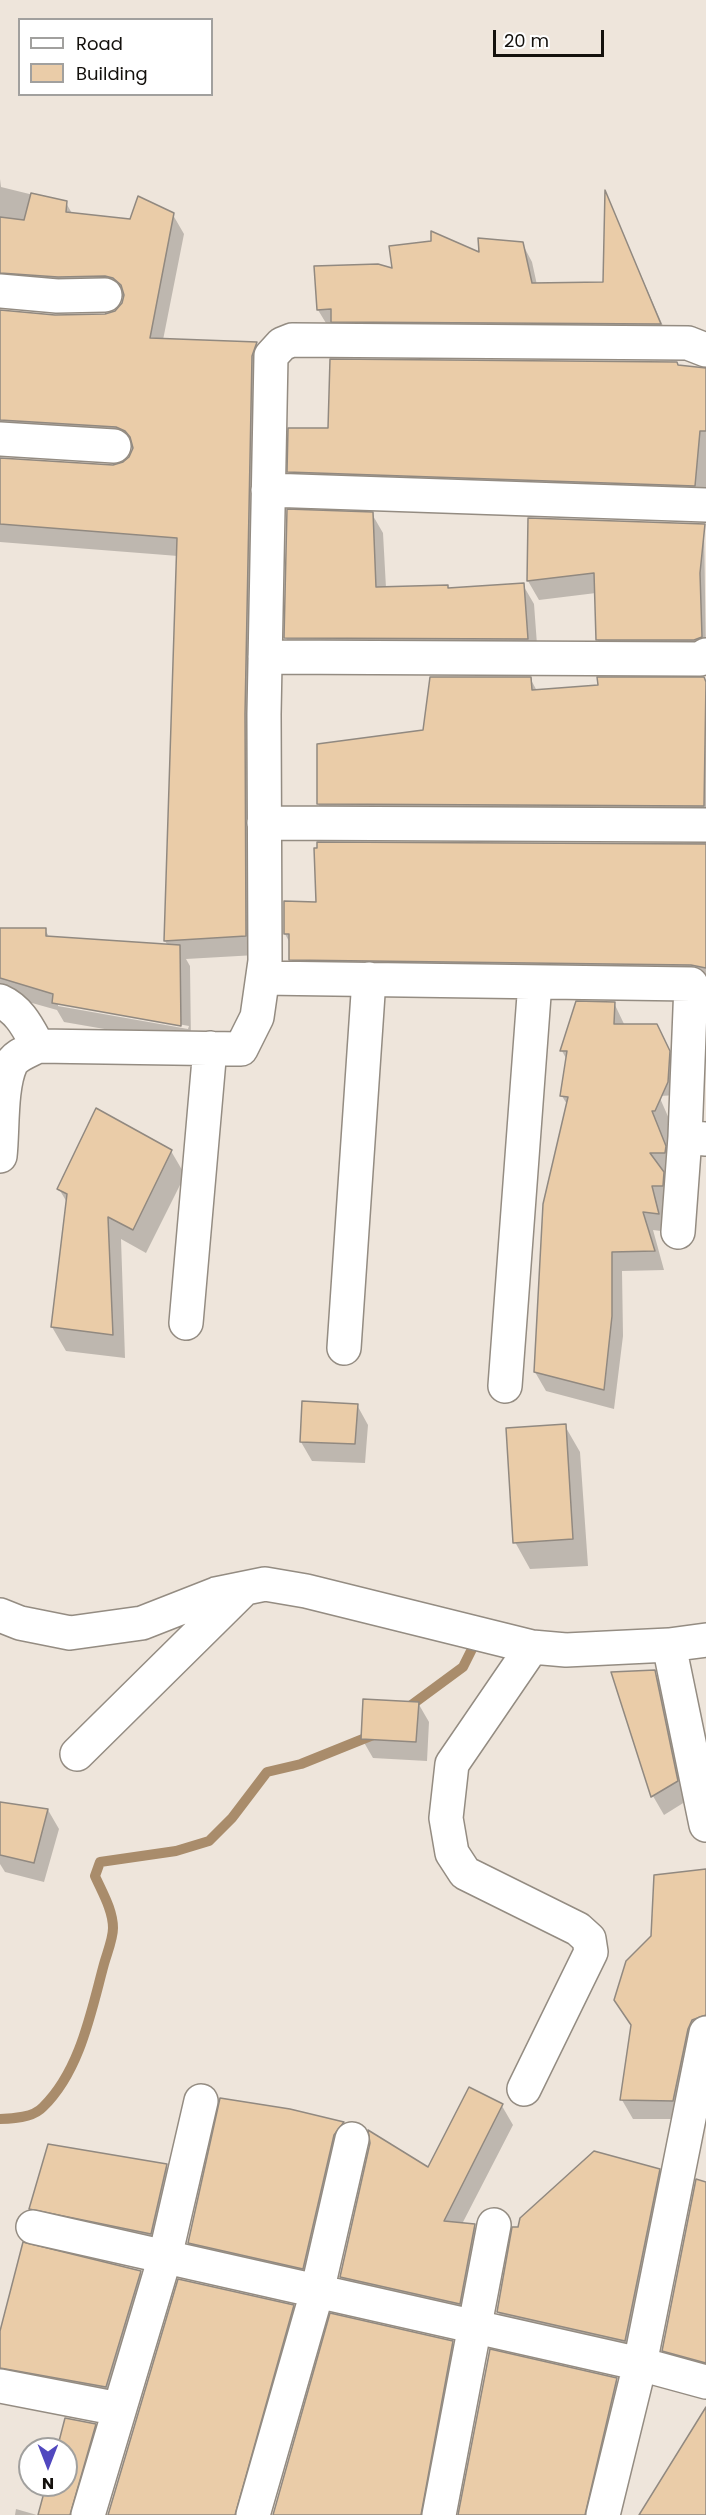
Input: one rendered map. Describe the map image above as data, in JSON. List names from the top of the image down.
{
  "legend": ["Road", "Building"],
  "scale_bar": "20 m",
  "north": "bottom"
}
